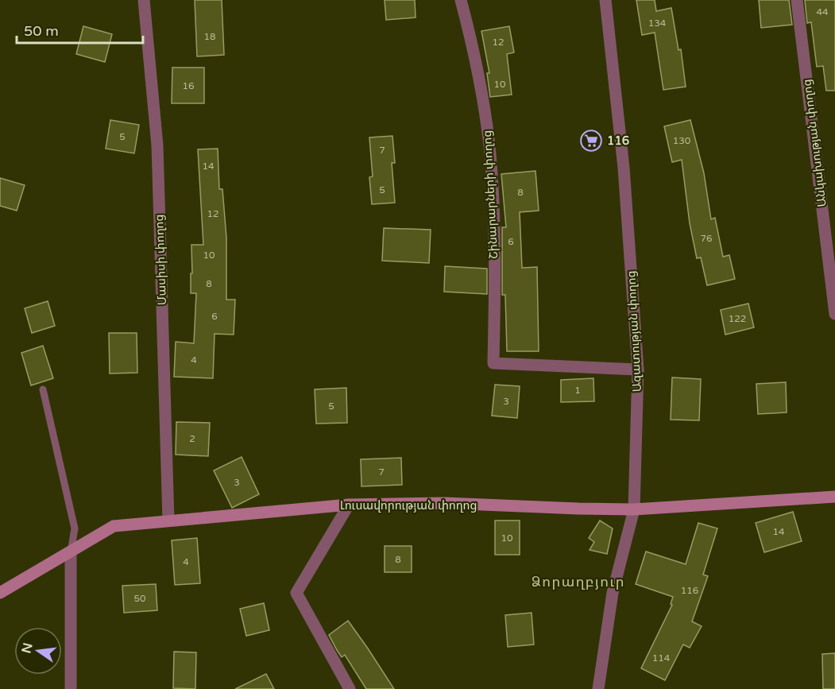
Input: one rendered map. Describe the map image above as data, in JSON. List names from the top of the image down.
{
  "streets": {
    "main road": ["Լուսավորության փողոց"],
    "street": [
      "Անկախության փողոց",
      "Շինարարների փողոց",
      "Մասիսի փողոց",
      "Ազատության փողոց"
    ]
  },
  "crossings": [
    ["Շինարարների փողոց", "Ազատության փողոց"],
    ["Մասիսի փողոց", "Լուսավորության փողոց"],
    ["Ազատության փողոց", "Լուսավորության փողոց"]
  ],
  "districts": ["Ձորաղբյուր"],
  "places": {
    "supermarket": ["116"]
  },
  "house_numbers": [
    "44",
    "134",
    "18",
    "12",
    "10",
    "16",
    "5",
    "130",
    "7",
    "14",
    "5",
    "8",
    "12",
    "76",
    "6",
    "10",
    "8",
    "6",
    "122",
    "4",
    "1",
    "3",
    "5",
    "2",
    "7",
    "3",
    "14",
    "10",
    "8",
    "4",
    "116",
    "50",
    "114"
  ],
  "scale_bar": "50 m",
  "north": "left"
}
